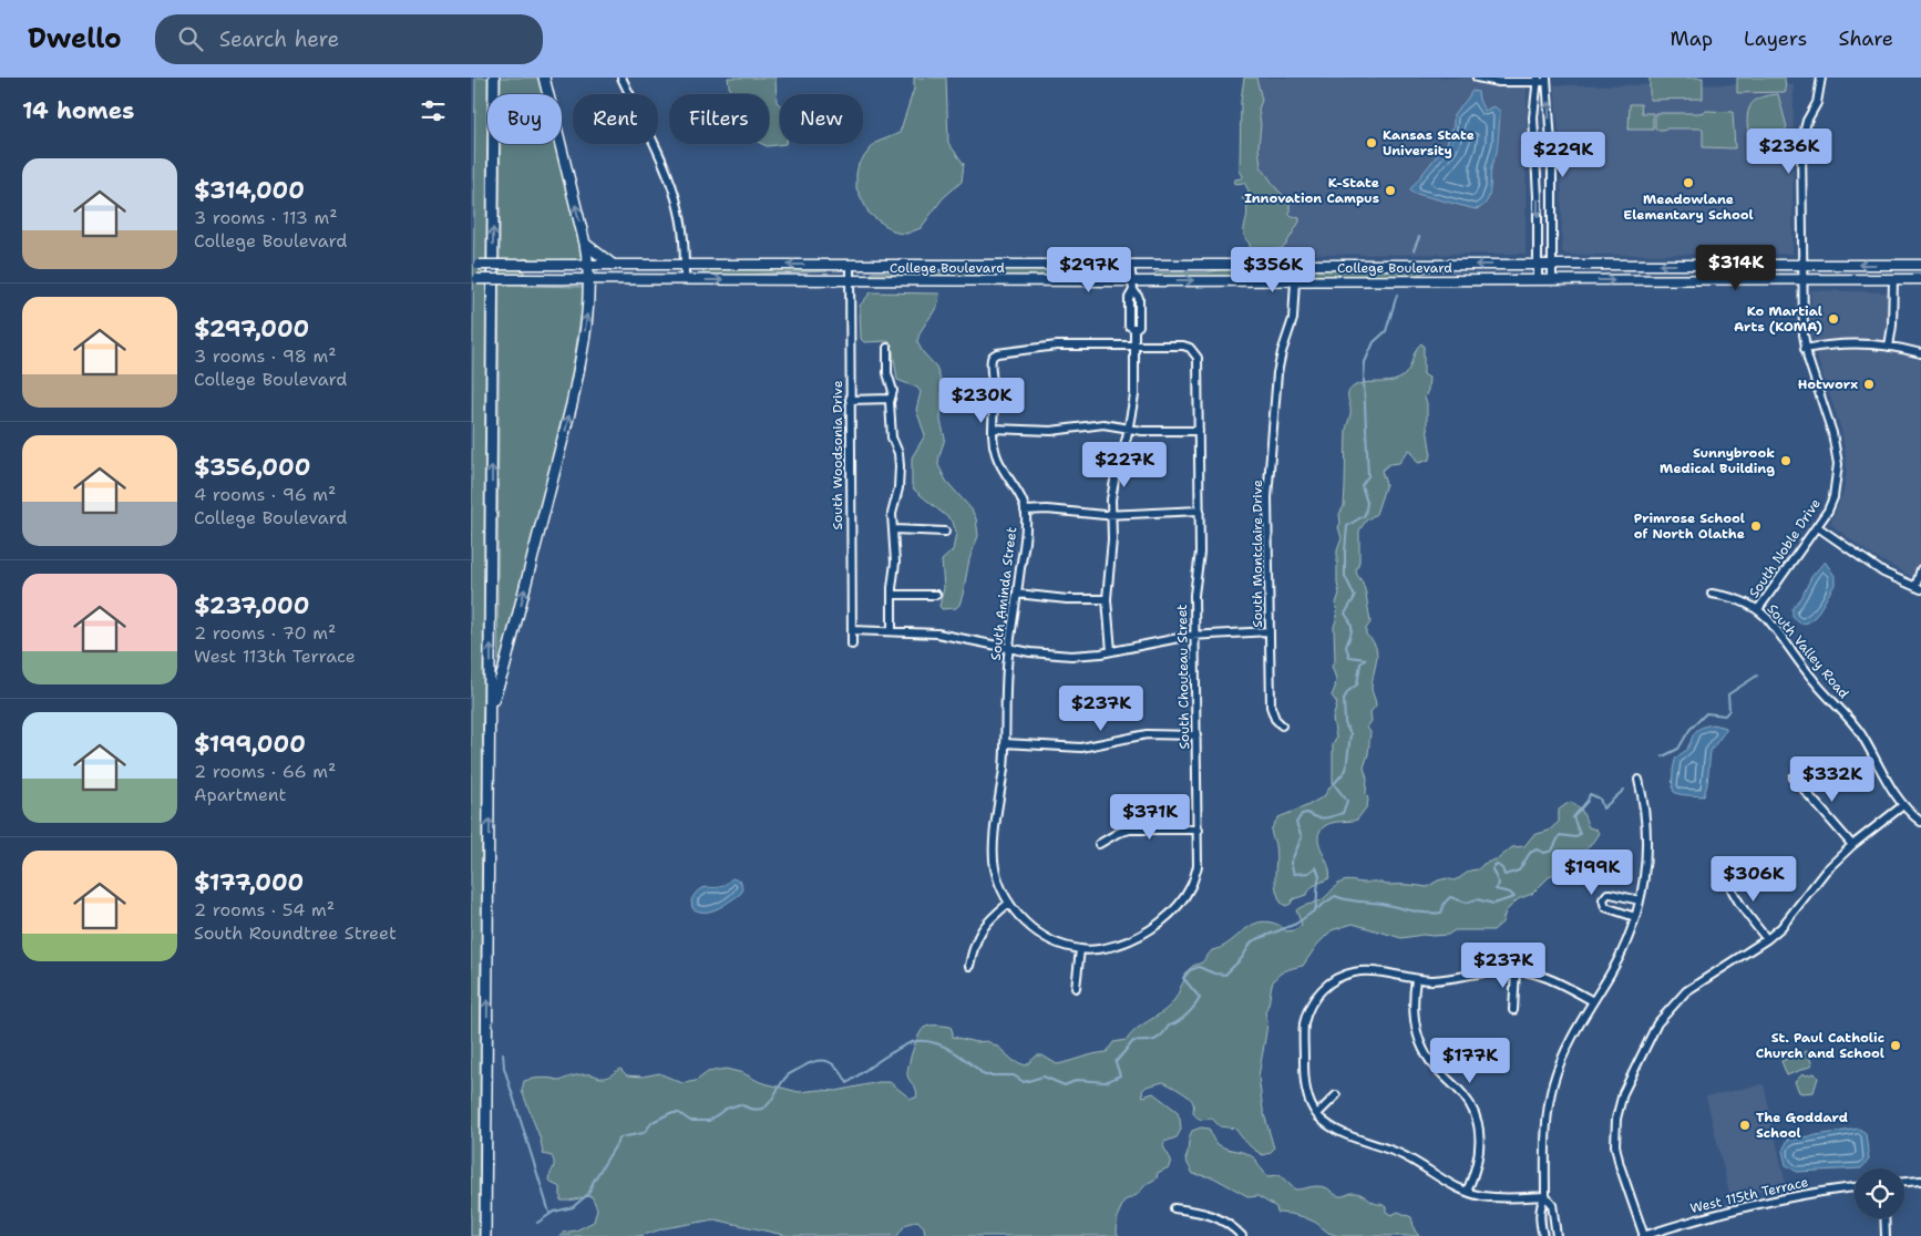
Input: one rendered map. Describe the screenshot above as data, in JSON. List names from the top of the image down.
{
  "streets": {
    "main road": ["College Boulevard"],
    "street": [
      "South Woodsonia Drive",
      "South Noble Drive",
      "South Montclaire Drive",
      "South Aminda Street",
      "South Valley Road",
      "South Chouteau Street",
      "West 115th Terrace"
    ]
  },
  "crossings": [
    ["College Boulevard", "South Woodsonia Drive"],
    ["College Boulevard", "South Noble Drive"],
    ["College Boulevard", "South Montclaire Drive"],
    ["South Noble Drive", "South Valley Road"],
    ["South Aminda Street", "South Chouteau Street"]
  ],
  "places": [
    "Kansas State University",
    "Meadowlane Elementary School",
    "K-State Innovation Campus",
    "Ko Martial Arts (KOMA)",
    "Hotworx",
    "Sunnybrook Medical Building",
    "Primrose School of North Olathe",
    "St. Paul Catholic Church and School",
    "The Goddard School"
  ],
  "page": {
    "header": "Dwello",
    "search": "Search here",
    "nav": ["Map", "Layers", "Share"],
    "heading": "14 homes",
    "chip": [
      "Buy",
      "Rent",
      "Filters",
      "New"
    ],
    "price": [
      "$236K",
      "$229K",
      "$314K",
      "$297K",
      "$356K",
      "$230K",
      "$227K",
      "$237K",
      "$332K",
      "$371K",
      "$199K",
      "$306K",
      "$237K",
      "$177K"
    ],
    "list": [
      {
        "name": "$314,000",
        "note": "3 rooms · 113 m² · College Boulevard"
      },
      {
        "name": "$297,000",
        "note": "3 rooms · 98 m² · College Boulevard"
      },
      {
        "name": "$356,000",
        "note": "4 rooms · 96 m² · College Boulevard"
      },
      {
        "name": "$237,000",
        "note": "2 rooms · 70 m² · West 113th Terrace"
      },
      {
        "name": "$199,000",
        "note": "2 rooms · 66 m² · Apartment"
      },
      {
        "name": "$177,000",
        "note": "2 rooms · 54 m² · South Roundtree Street"
      }
    ]
  }
}
